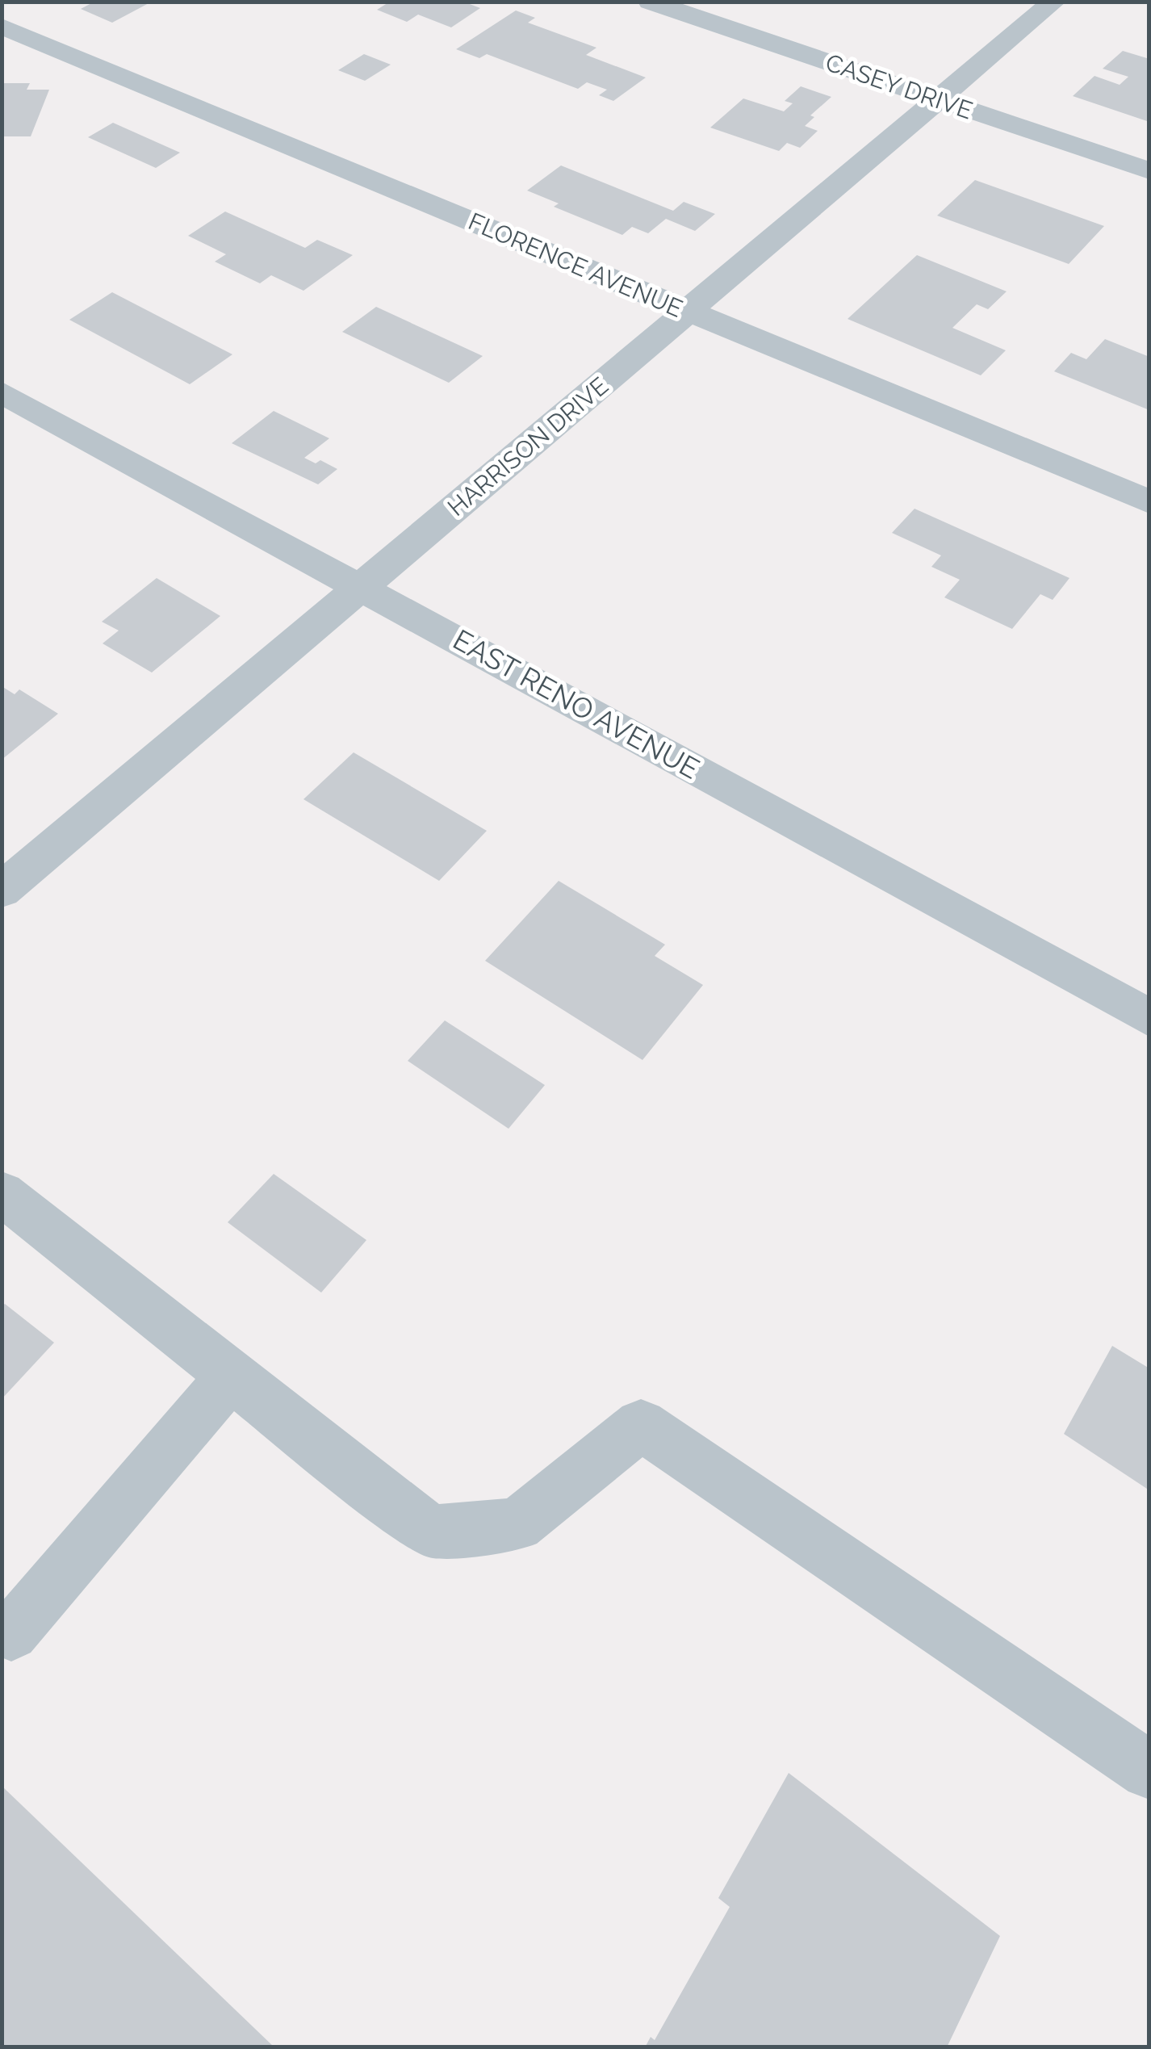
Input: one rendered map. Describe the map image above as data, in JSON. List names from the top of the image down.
{
  "streets": {
    "street": [
      "CASEY DRIVE",
      "FLORENCE AVENUE",
      "HARRISON DRIVE",
      "EAST RENO AVENUE"
    ]
  },
  "crossings": [
    ["CASEY DRIVE", "HARRISON DRIVE"],
    ["FLORENCE AVENUE", "HARRISON DRIVE"],
    ["HARRISON DRIVE", "EAST RENO AVENUE"]
  ]
}
